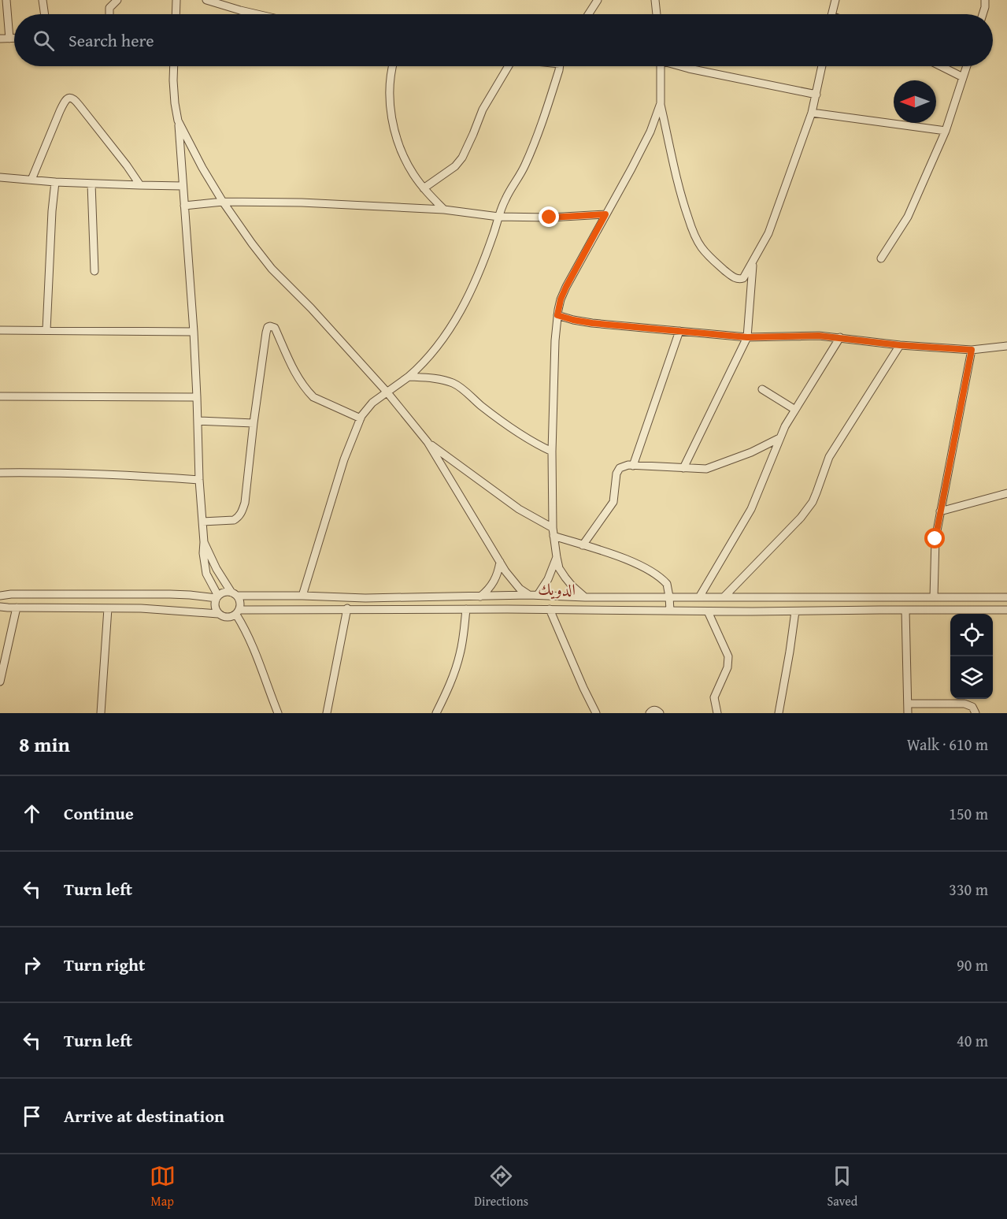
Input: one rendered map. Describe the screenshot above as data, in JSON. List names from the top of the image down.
{
  "districts": ["الدويك"],
  "north": "left",
  "page": {
    "search": "Search here",
    "heading": ["8 min", "Walk · 610 m"],
    "list": [
      ["Continue", "150 m"],
      ["Turn left", "330 m"],
      ["Turn right", "90 m"],
      ["Turn left", "40 m"],
      "Arrive at destination"
    ],
    "nav": ["Map", "Directions", "Saved"]
  }
}
